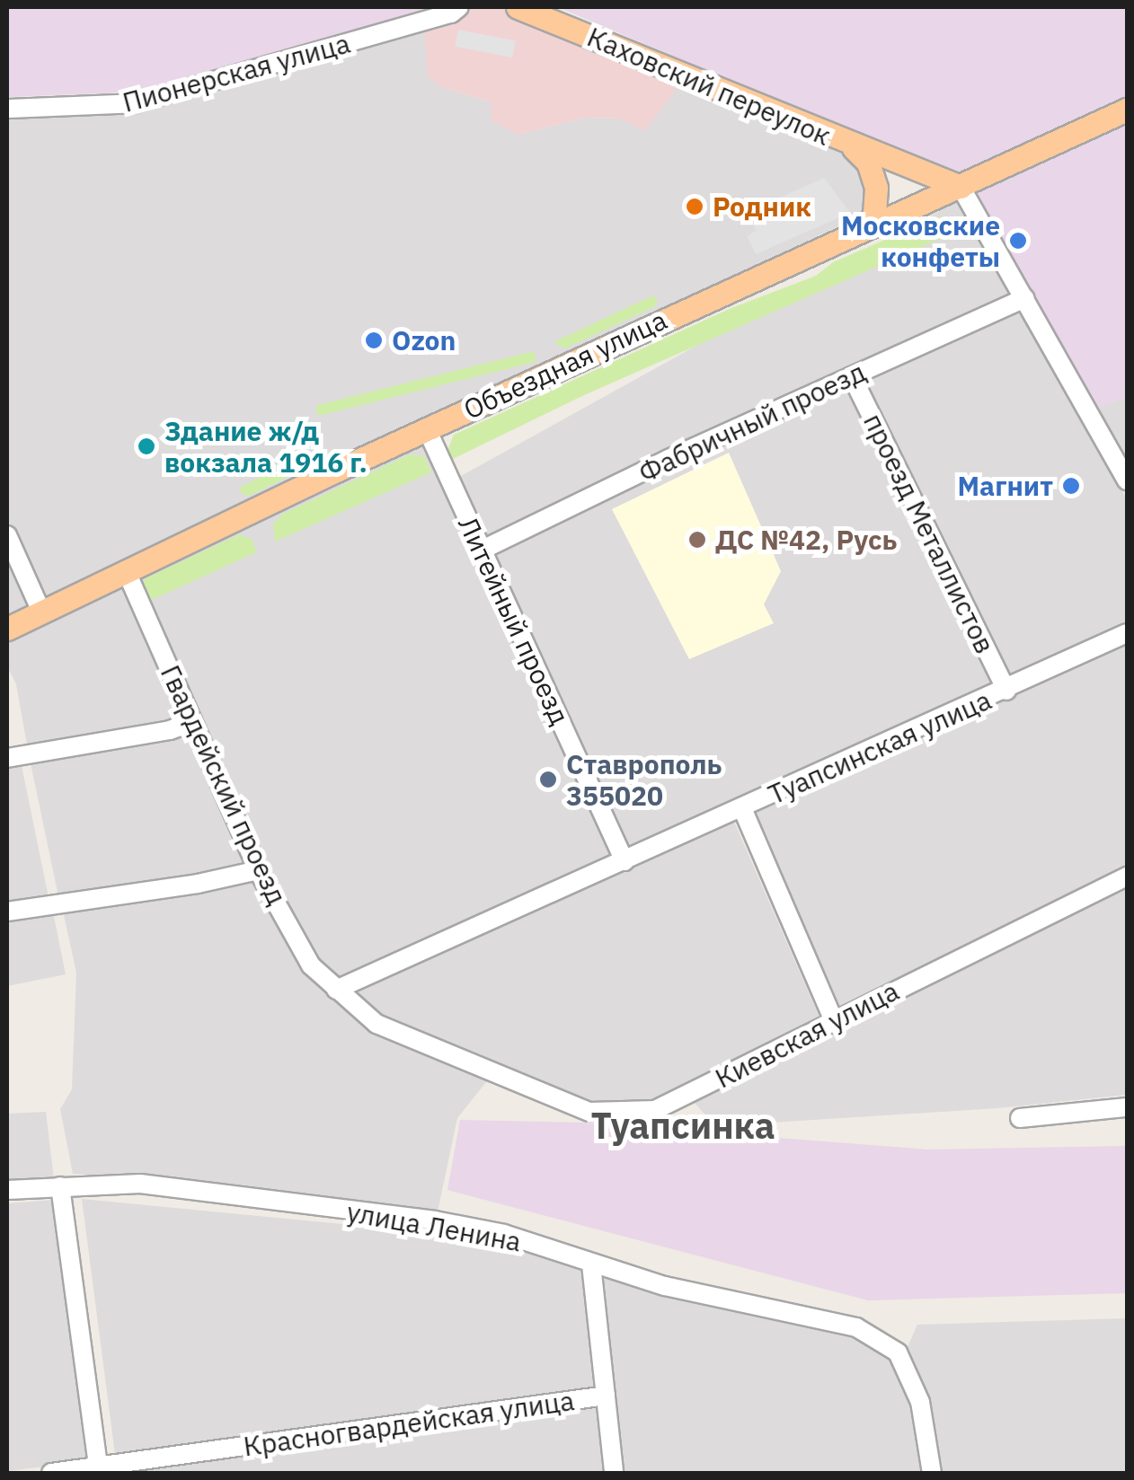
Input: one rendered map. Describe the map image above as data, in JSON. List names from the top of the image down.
{
  "streets": {
    "main road": ["Каховский переулок", "Объездная улица"],
    "street": [
      "Пионерская улица",
      "Фабричный проезд",
      "проезд Металлистов",
      "Литейный проезд",
      "Туапсинская улица",
      "Гвардейский проезд",
      "Киевская улица",
      "улица Ленина",
      "Красногвардейская улица"
    ]
  },
  "crossings": [
    ["Каховский переулок", "Объездная улица"],
    ["Объездная улица", "Литейный проезд"],
    ["Объездная улица", "Гвардейский проезд"],
    ["Фабричный проезд", "проезд Металлистов"],
    ["Фабричный проезд", "Литейный проезд"],
    ["проезд Металлистов", "Туапсинская улица"],
    ["Литейный проезд", "Туапсинская улица"],
    ["Туапсинская улица", "Гвардейский проезд"],
    ["Туапсинская улица", "Киевская улица"],
    ["Гвардейский проезд", "Киевская улица"]
  ],
  "districts": ["Туапсинка"],
  "places": [
    "Родник",
    "Московские конфеты",
    "Ozon",
    "Здание ж/д вокзала 1916 г.",
    "Магнит",
    "ДС №42, Русь",
    "Ставрополь 355020"
  ]
}
